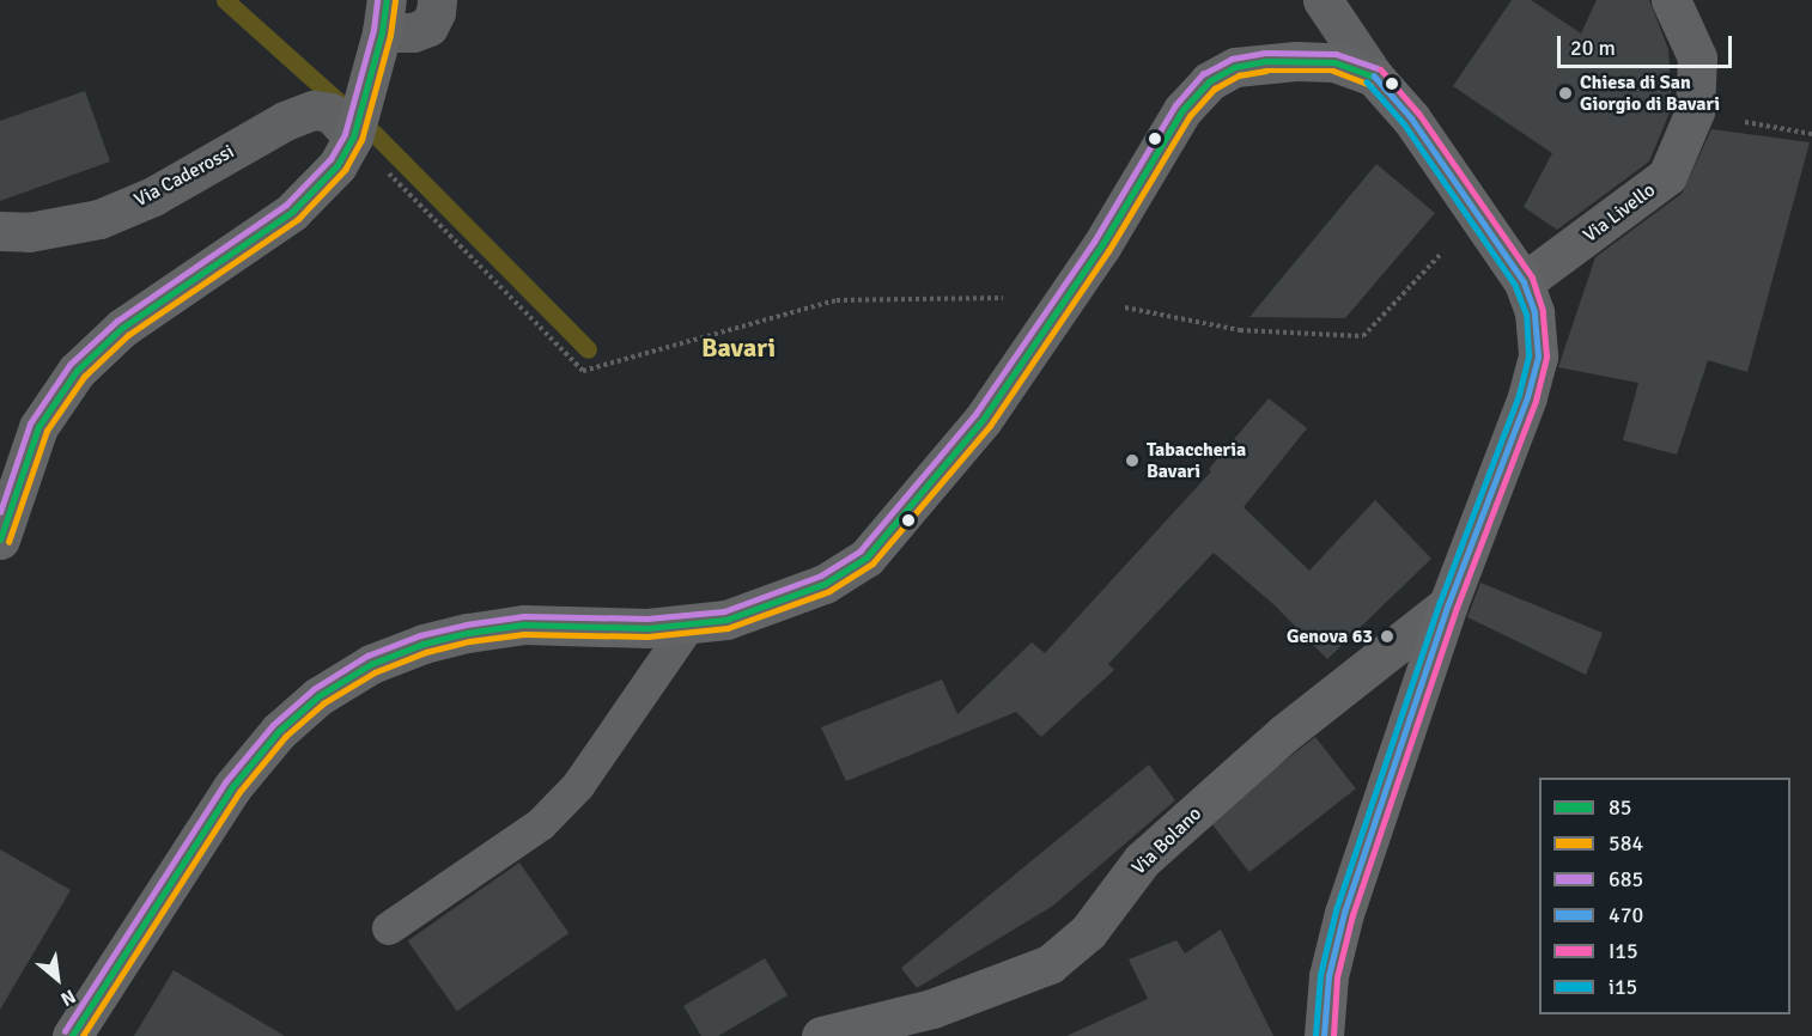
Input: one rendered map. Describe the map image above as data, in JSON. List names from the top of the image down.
{
  "streets": {
    "street": ["Via Caderossi", "Via Livello", "Via Bolano"]
  },
  "districts": ["Bavari"],
  "places": ["Chiesa di San Giorgio di Bavari", "Tabaccheria Bavari", "Genova 63"],
  "lines": [
    "transit line 85",
    "transit line 685",
    "transit line 584",
    "transit line I15",
    "transit line 470",
    "transit line i15"
  ],
  "legend": [
    "85",
    "584",
    "685",
    "470",
    "I15",
    "i15"
  ],
  "scale_bar": "20 m",
  "north": "bottom right"
}
